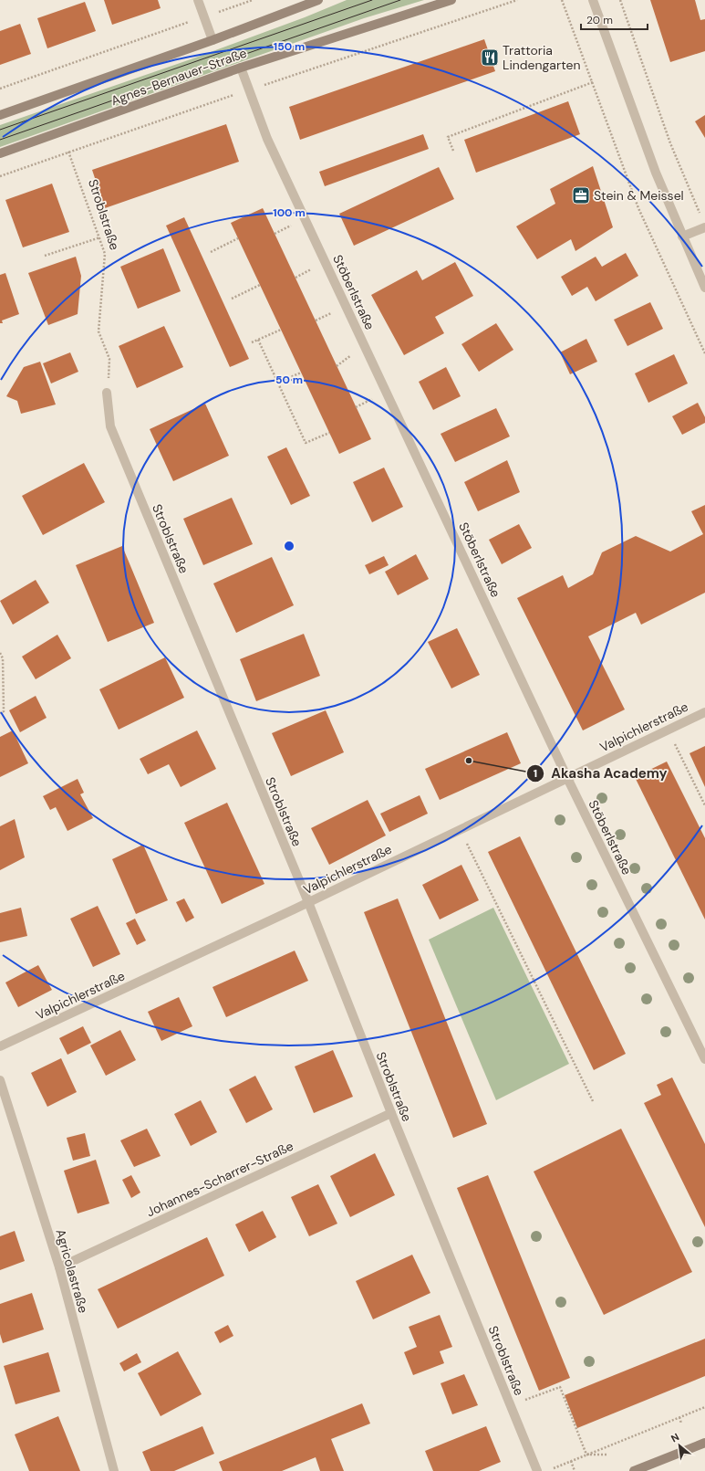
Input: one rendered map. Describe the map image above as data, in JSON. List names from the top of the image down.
{
  "streets": {
    "main road": ["Agnes-Bernauer-Straße"],
    "street": [
      "Stroblstraße",
      "Stöberlstraße",
      "Valpichlerstraße",
      "Johannes-Scharrer-Straße",
      "Agricolastraße"
    ]
  },
  "crossings": [
    ["Agnes-Bernauer-Straße", "Stöberlstraße"],
    ["Stroblstraße", "Valpichlerstraße"],
    ["Stroblstraße", "Johannes-Scharrer-Straße"],
    ["Stöberlstraße", "Valpichlerstraße"],
    ["Johannes-Scharrer-Straße", "Agricolastraße"]
  ],
  "places": {
    "restaurant": ["Trattoria Lindengarten"],
    "office": ["Stein & Meissel"],
    "other": ["Akasha Academy"]
  },
  "scale_bar": "20 m",
  "north": "top left",
  "rings": ["150 m", "100 m", "50 m"]
}
